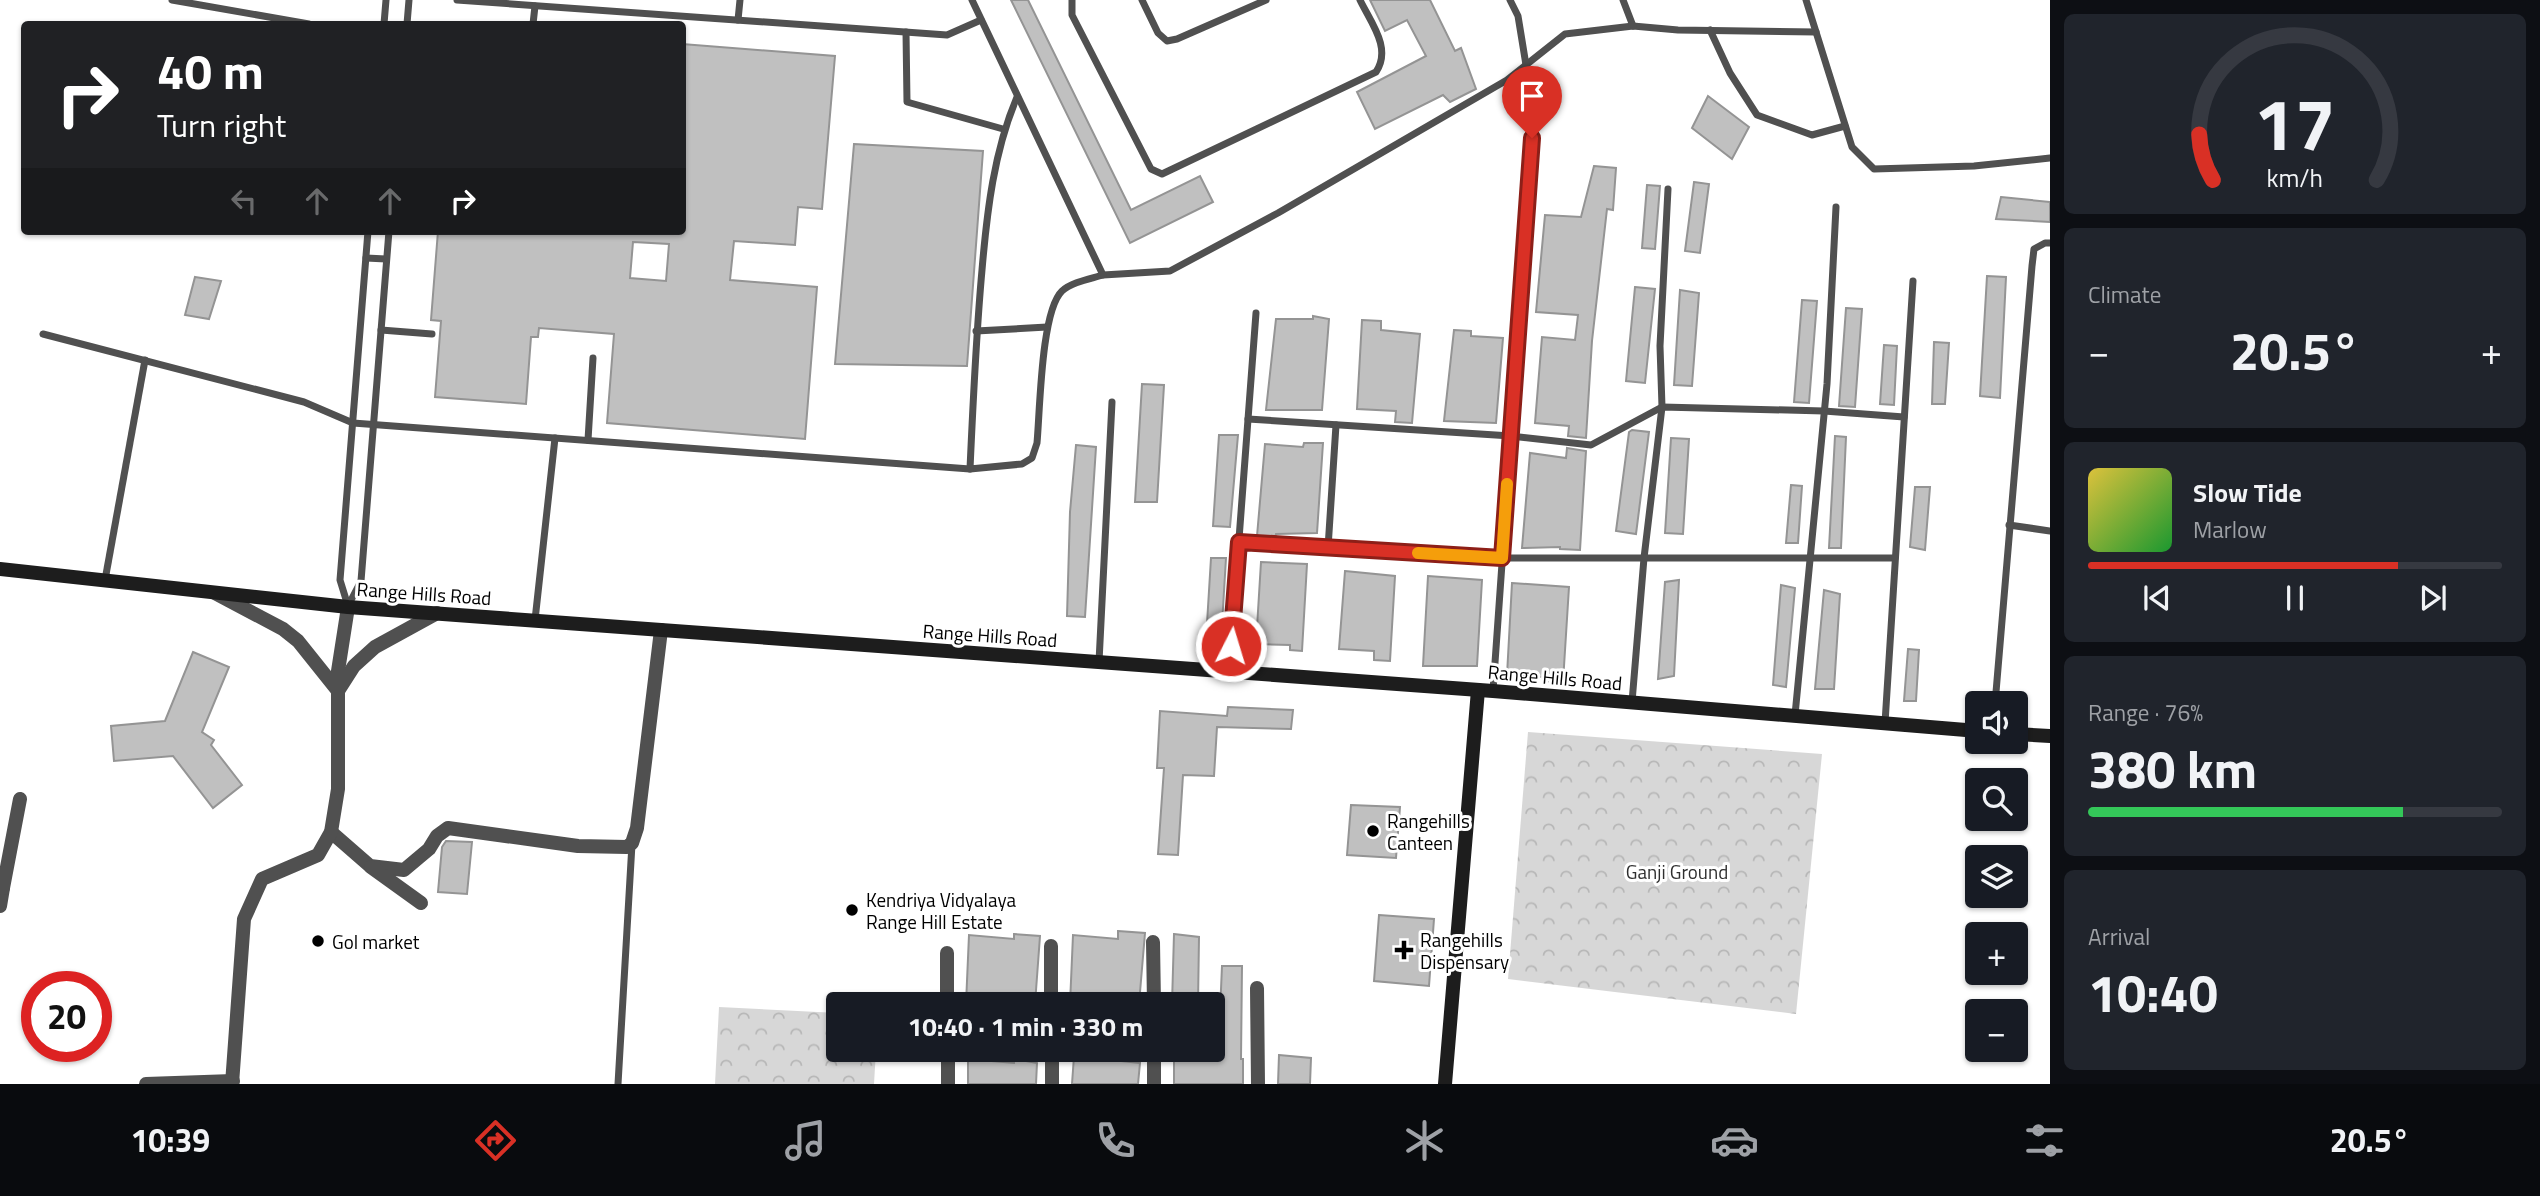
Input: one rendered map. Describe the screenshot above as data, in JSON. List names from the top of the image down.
{
  "streets": {
    "street": ["Range Hills Road"]
  },
  "parks": ["Ganji Ground"],
  "places": {
    "other": ["Rangehills Canteen", "Kendriya Vidyalaya Range Hill Estate", "Gol market"],
    "health": ["Rangehills Dispensary"]
  },
  "page": {
    "turn": ["40 m", "Turn right"],
    "tile": [
      "Climate",
      ["Range · 76%", "380 km"],
      ["Arrival", "10:40"]
    ],
    "heat": ["−", "20.5°", "+"],
    "song": ["Slow Tide", "Marlow"],
    "map_buttons": ["+", "−"],
    "limit": "20",
    "trip": "10:40 · 1 min · 330 m",
    "tabs": ["10:39", "20.5°"],
    "gauge": ["17", "km/h"]
  }
}
